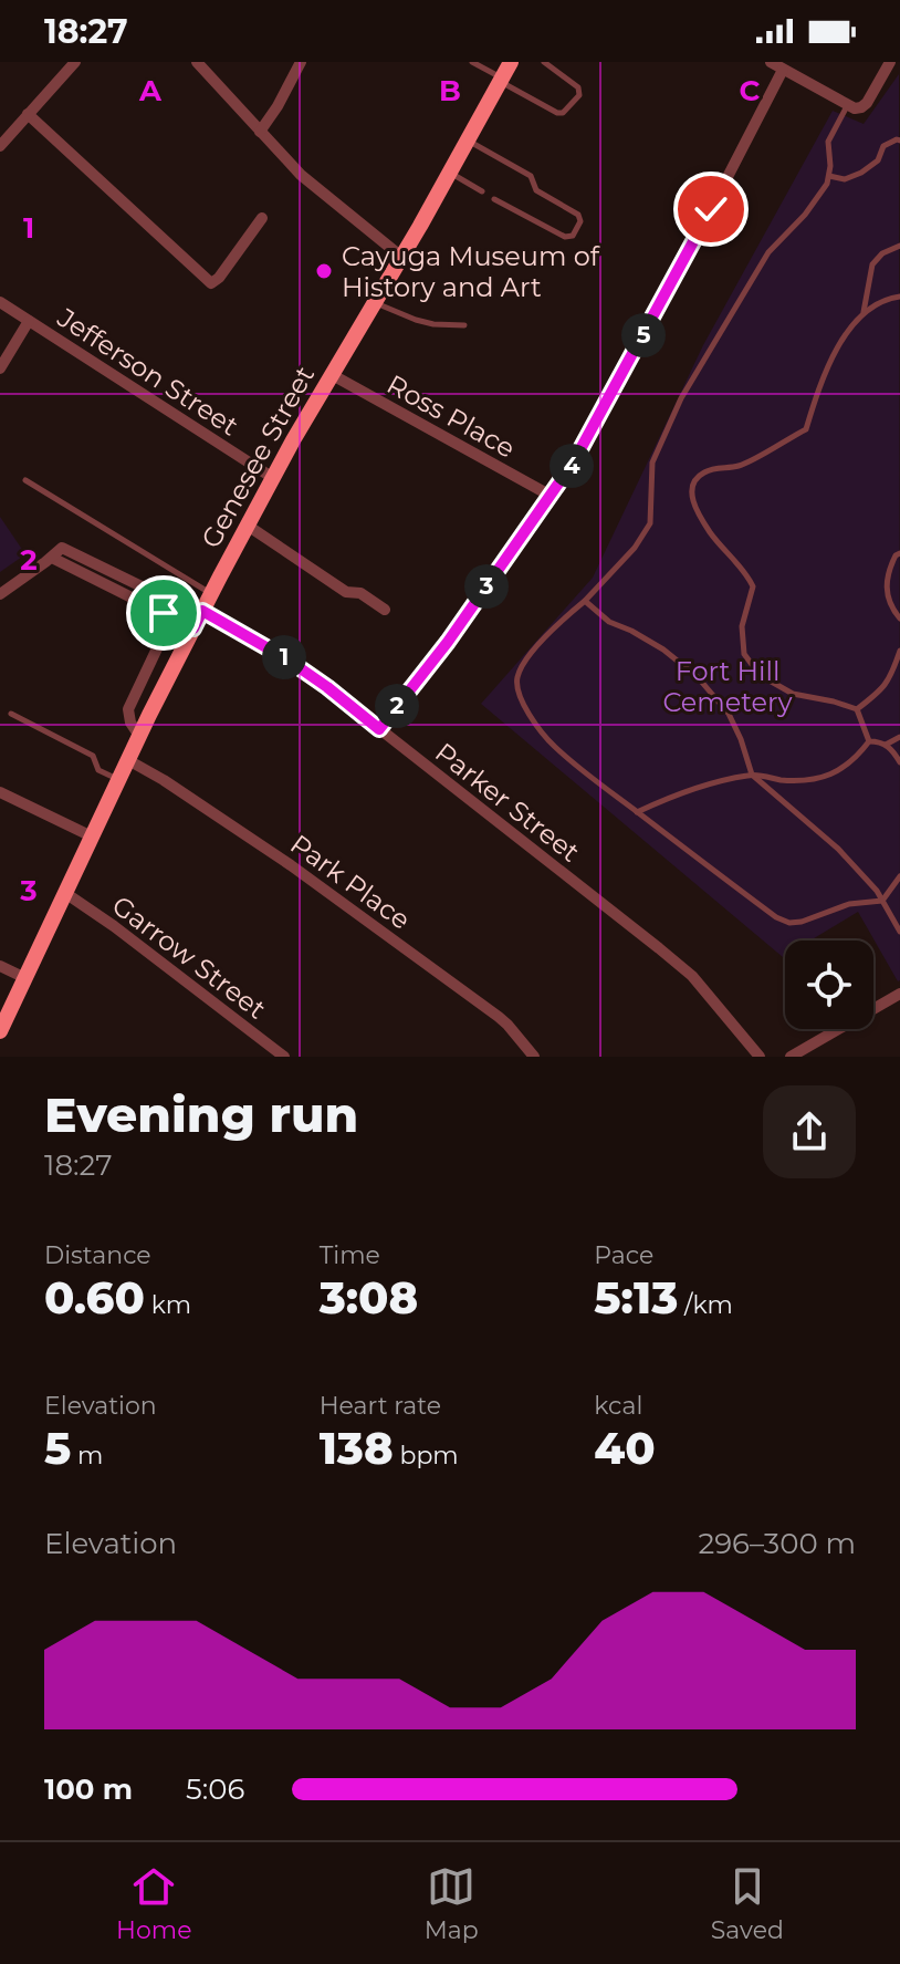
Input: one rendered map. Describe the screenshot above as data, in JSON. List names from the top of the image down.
{
  "streets": {
    "main road": ["Genesee Street"],
    "street": [
      "Jefferson Street",
      "Ross Place",
      "Parker Street",
      "Park Place",
      "Garrow Street"
    ]
  },
  "crossings": [
    ["Jefferson Street", "Genesee Street"],
    ["Ross Place", "Genesee Street"],
    ["Genesee Street", "Parker Street"],
    ["Genesee Street", "Park Place"],
    ["Genesee Street", "Garrow Street"]
  ],
  "parks": ["Fort Hill Cemetery"],
  "places": ["Cayuga Museum of History and Art"],
  "page": {
    "status": "18:27",
    "pins": [
      "5",
      "4",
      "3",
      "1",
      "2"
    ],
    "heading": ["Evening run", "18:27"],
    "stats": [
      ["Distance", "0.60 km"],
      ["Time", "3:08"],
      ["Pace", "5:13 /km"],
      ["Elevation", "5 m"],
      ["Heart rate", "138 bpm"],
      ["kcal", "40"]
    ],
    "chart": ["Elevation", "296–300 m"],
    "list": [
      {
        "name": "100 m",
        "note": "5:06"
      }
    ],
    "tabs": ["Home", "Map", "Saved"]
  },
  "grid": {
    "columns": ["A", "B", "C"],
    "rows": ["1", "2", "3"]
  }
}
